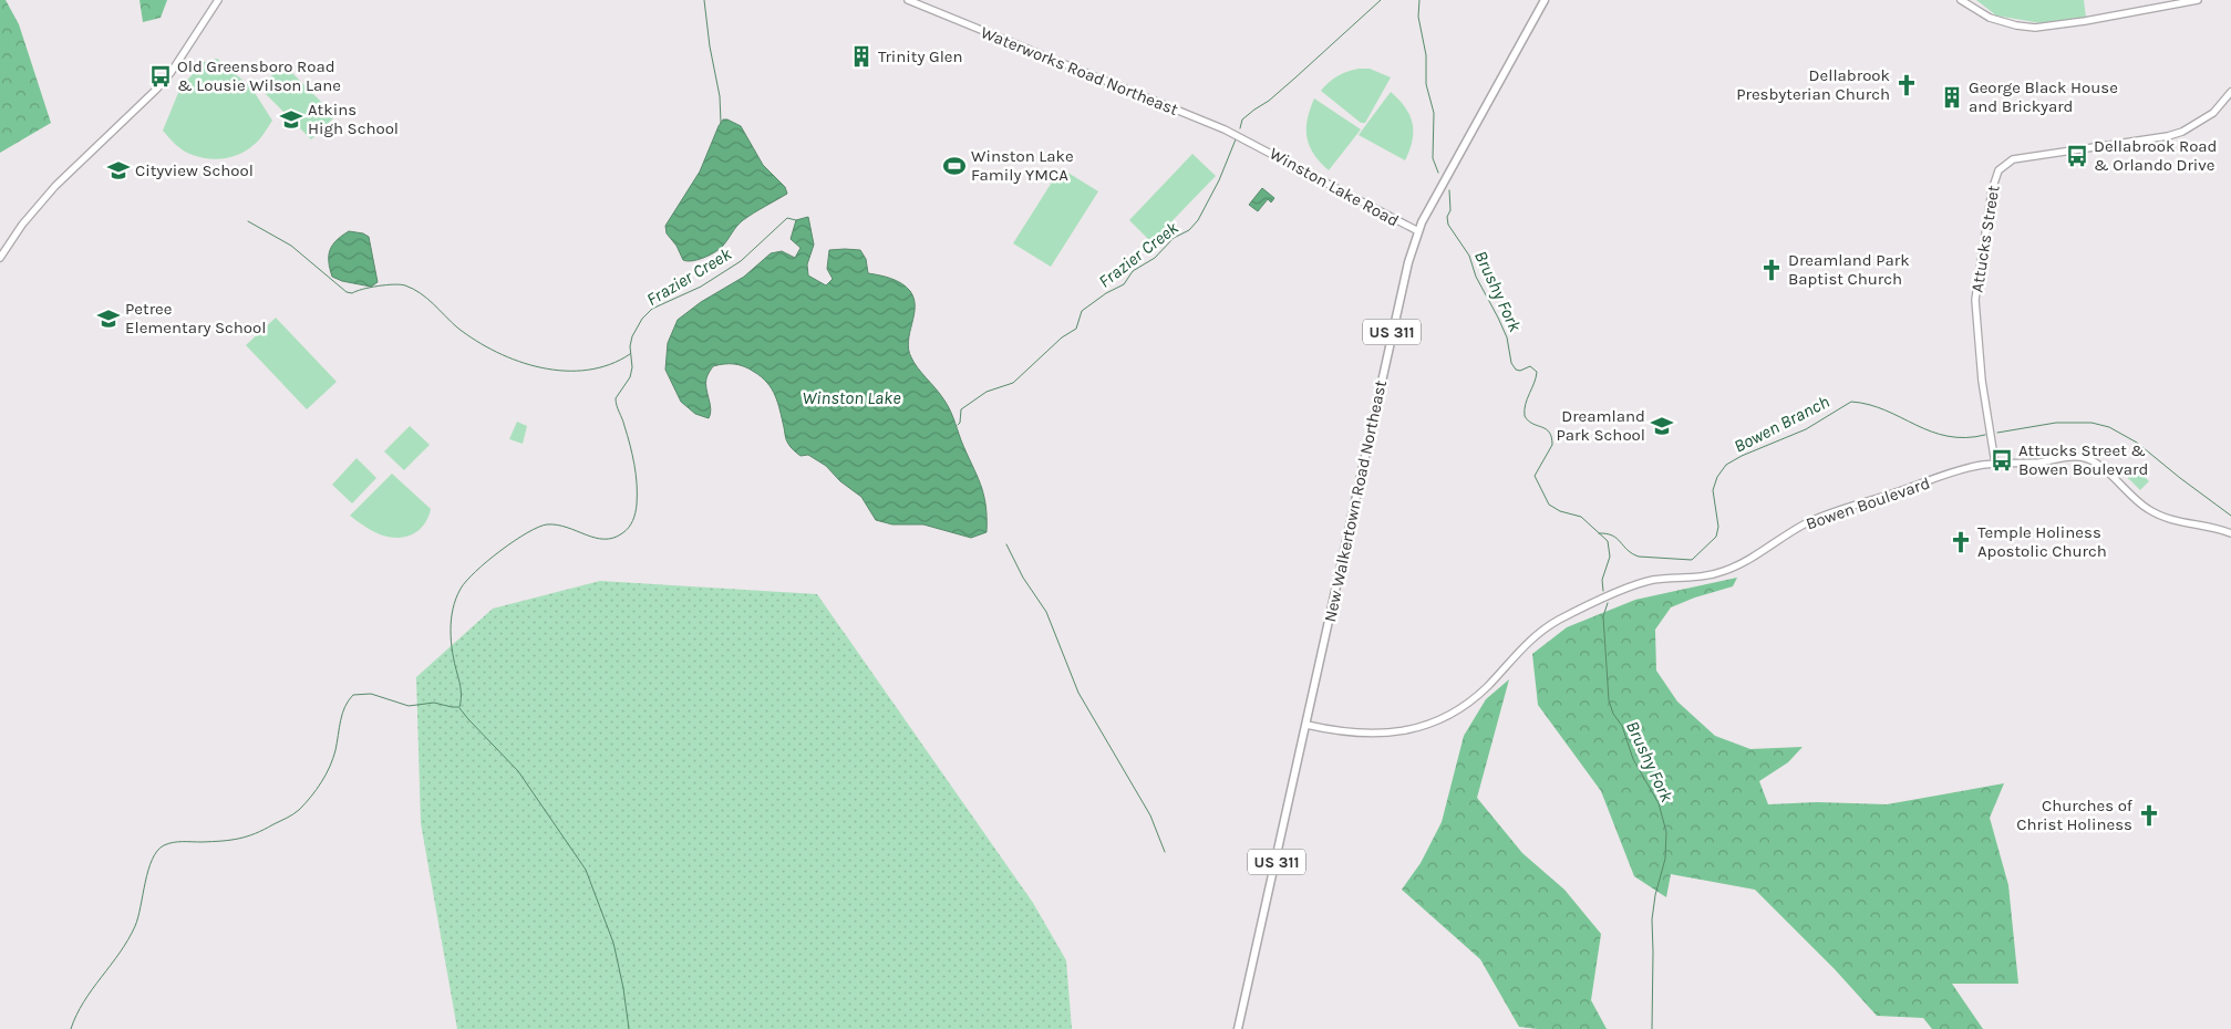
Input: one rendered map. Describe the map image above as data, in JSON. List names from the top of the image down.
{
  "streets": {
    "main road": ["US 311", "New Walkertown Road Northeast"],
    "street": [
      "Waterworks Road Northeast",
      "Winston Lake Road",
      "Attucks Street",
      "Bowen Boulevard"
    ]
  },
  "crossings": [
    ["Waterworks Road Northeast", "Winston Lake Road"],
    ["Winston Lake Road", "New Walkertown Road Northeast"],
    ["Attucks Street", "Bowen Boulevard"],
    ["New Walkertown Road Northeast", "Bowen Boulevard"]
  ],
  "water": [
    "Frazier Creek",
    "Brushy Fork",
    "Winston Lake",
    "Bowen Branch"
  ],
  "places": {
    "building": ["Trinity Glen", "George Black House and Brickyard"],
    "bus stop": ["Old Greensboro Road & Lousie Wilson Lane", "Dellabrook Road & Orlando Drive", "Attucks Street & Bowen Boulevard"],
    "church": [
      "Dellabrook Presbyterian Church",
      "Dreamland Park Baptist Church",
      "Temple Holiness Apostolic Church",
      "Churches of Christ Holiness"
    ],
    "school or university": [
      "Atkins High School",
      "Cityview School",
      "Petree Elementary School",
      "Dreamland Park School"
    ],
    "sports": ["Winston Lake Family YMCA"]
  }
}
